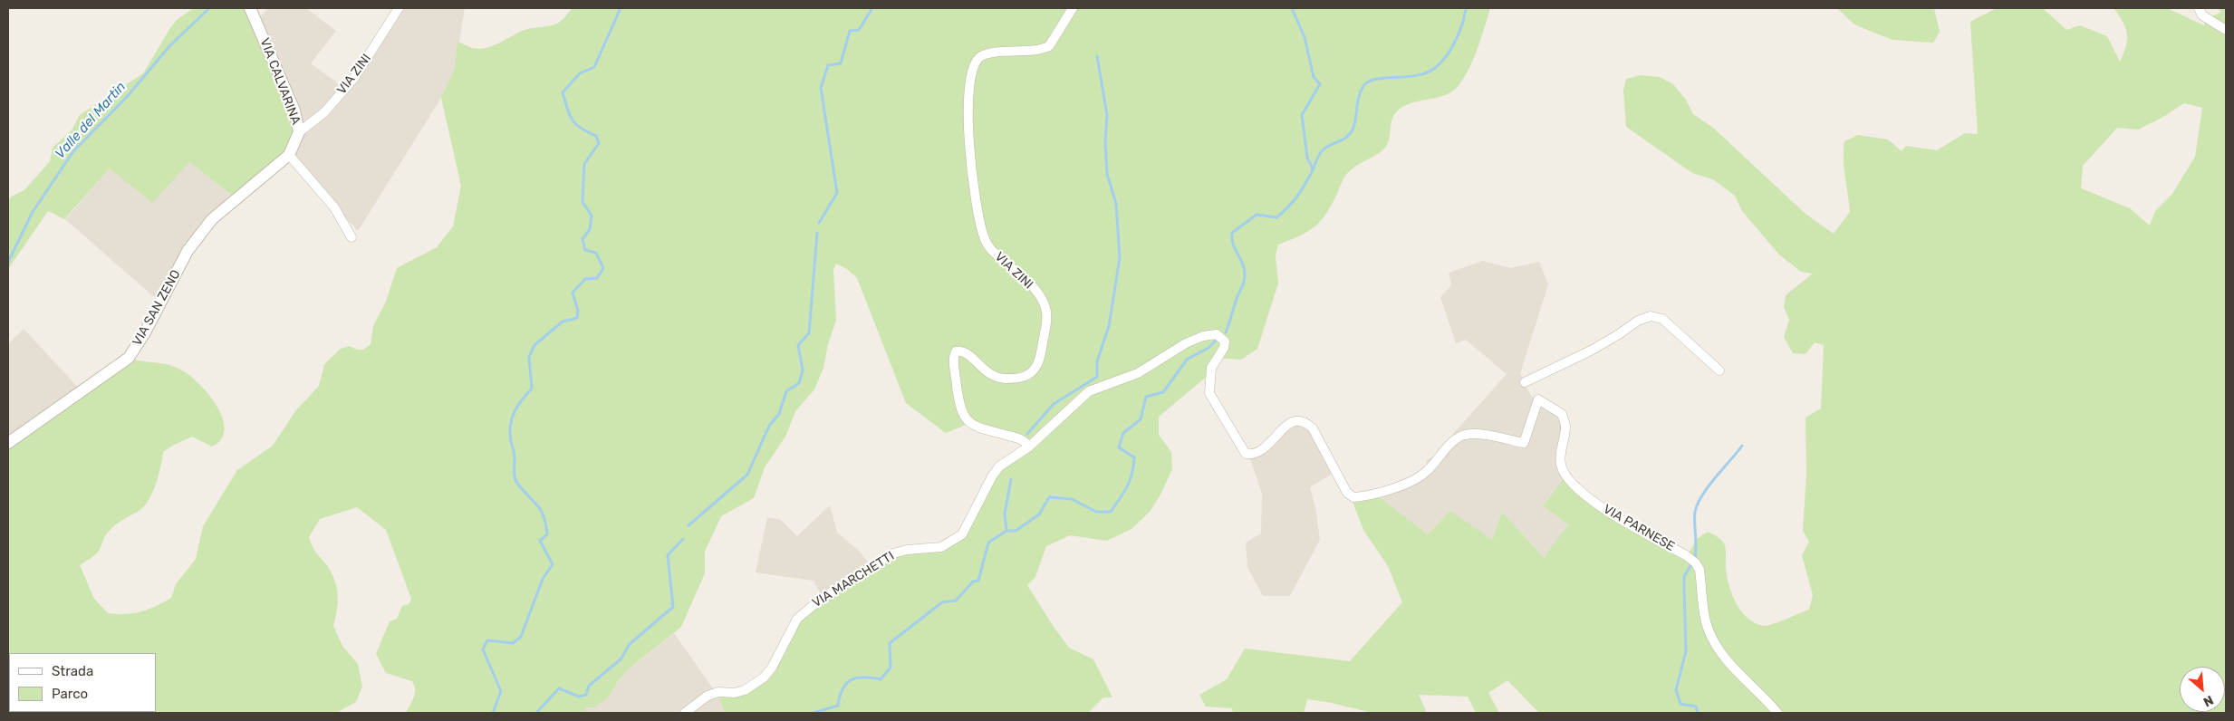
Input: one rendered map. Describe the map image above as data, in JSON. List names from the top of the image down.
{
  "streets": {
    "street": [
      "VIA ZINI",
      "VIA CALVARINA",
      "VIA SAN ZENO",
      "VIA PARNESE",
      "VIA MARCHETTI"
    ]
  },
  "crossings": [
    ["VIA ZINI", "VIA CALVARINA"],
    ["VIA ZINI", "VIA MARCHETTI"],
    ["VIA CALVARINA", "VIA SAN ZENO"],
    ["VIA PARNESE", "VIA MARCHETTI"]
  ],
  "water": ["Valle del Martin"],
  "legend": ["Strada", "Parco"],
  "north": "bottom right"
}
